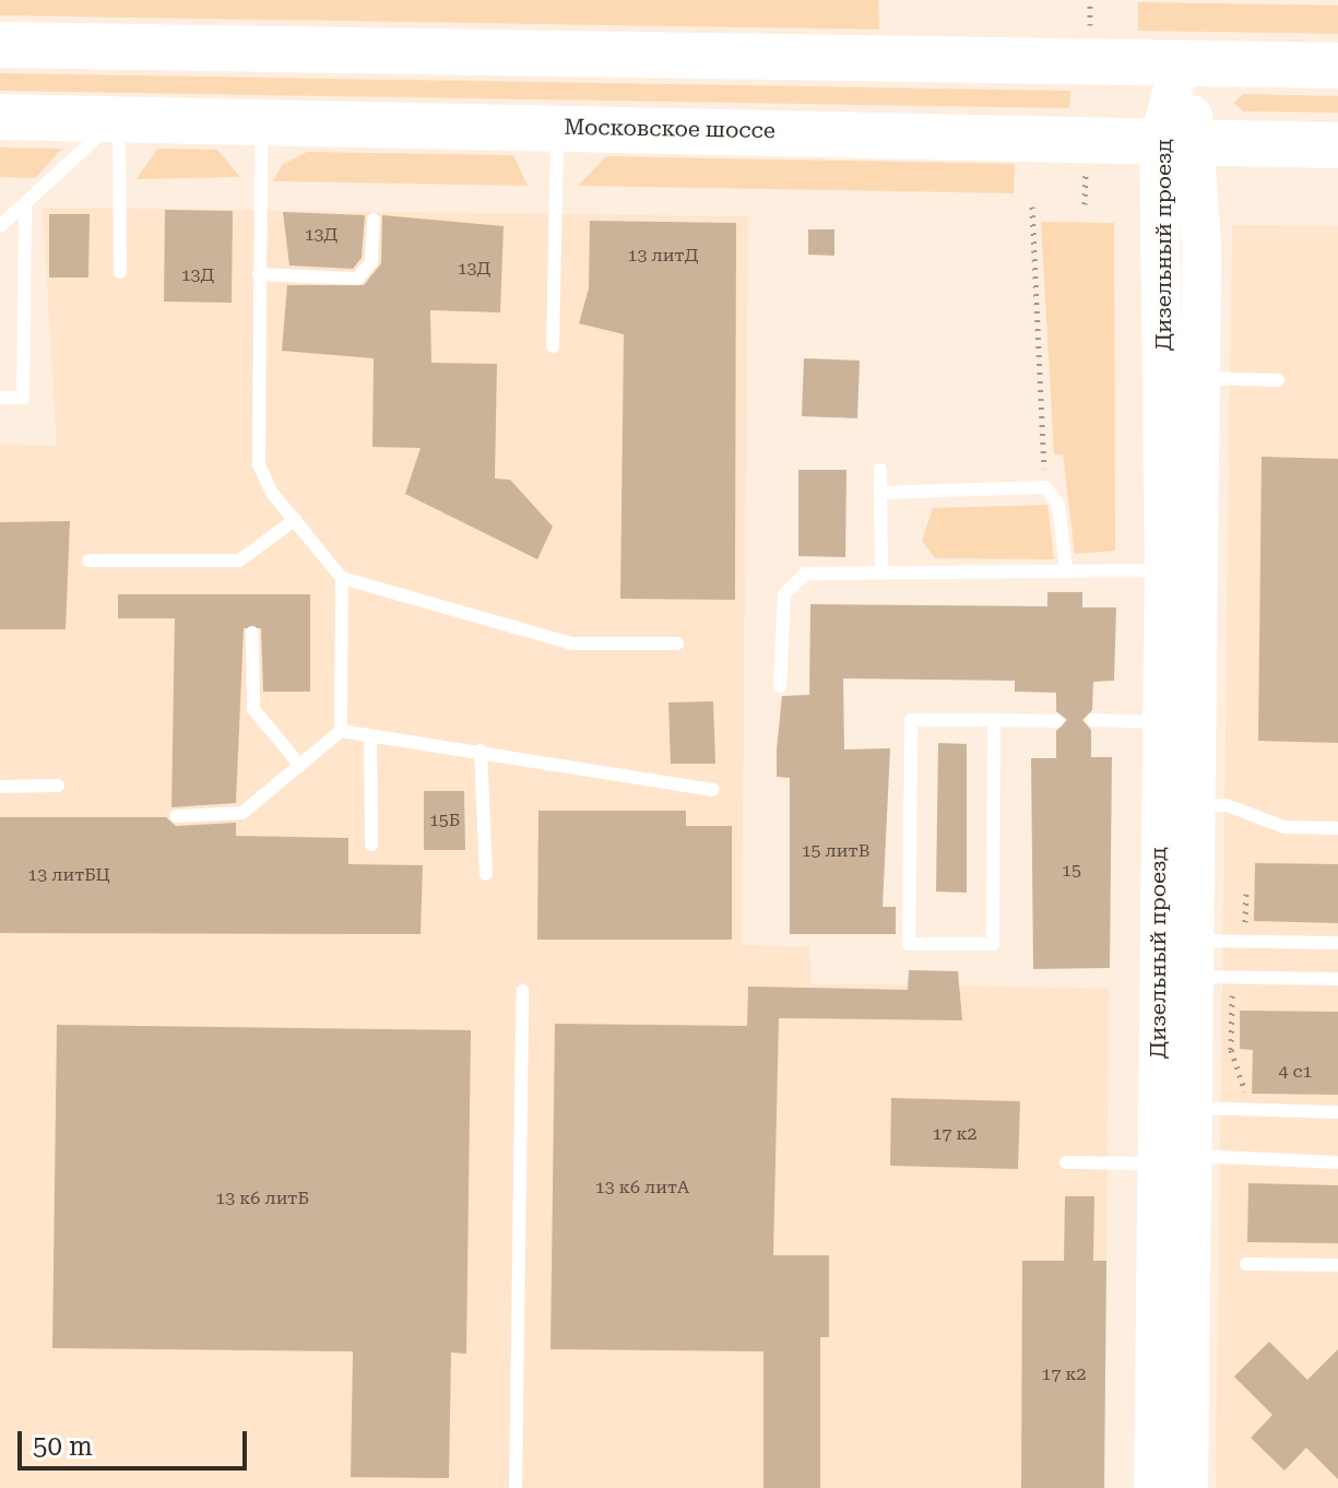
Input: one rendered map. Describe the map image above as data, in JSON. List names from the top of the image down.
{
  "streets": {
    "main road": ["Московское шоссе"],
    "street": ["Дизельный проезд"]
  },
  "crossings": [
    ["Московское шоссе", "Дизельный проезд"]
  ],
  "house_numbers": [
    "13Д",
    "13 литД",
    "13Д",
    "13Д",
    "15Б",
    "15 литВ",
    "15",
    "13 литБЦ",
    "4 с1",
    "17 к2",
    "13 к6 литА",
    "13 к6 литБ",
    "17 к2"
  ],
  "scale_bar": "50 m"
}
